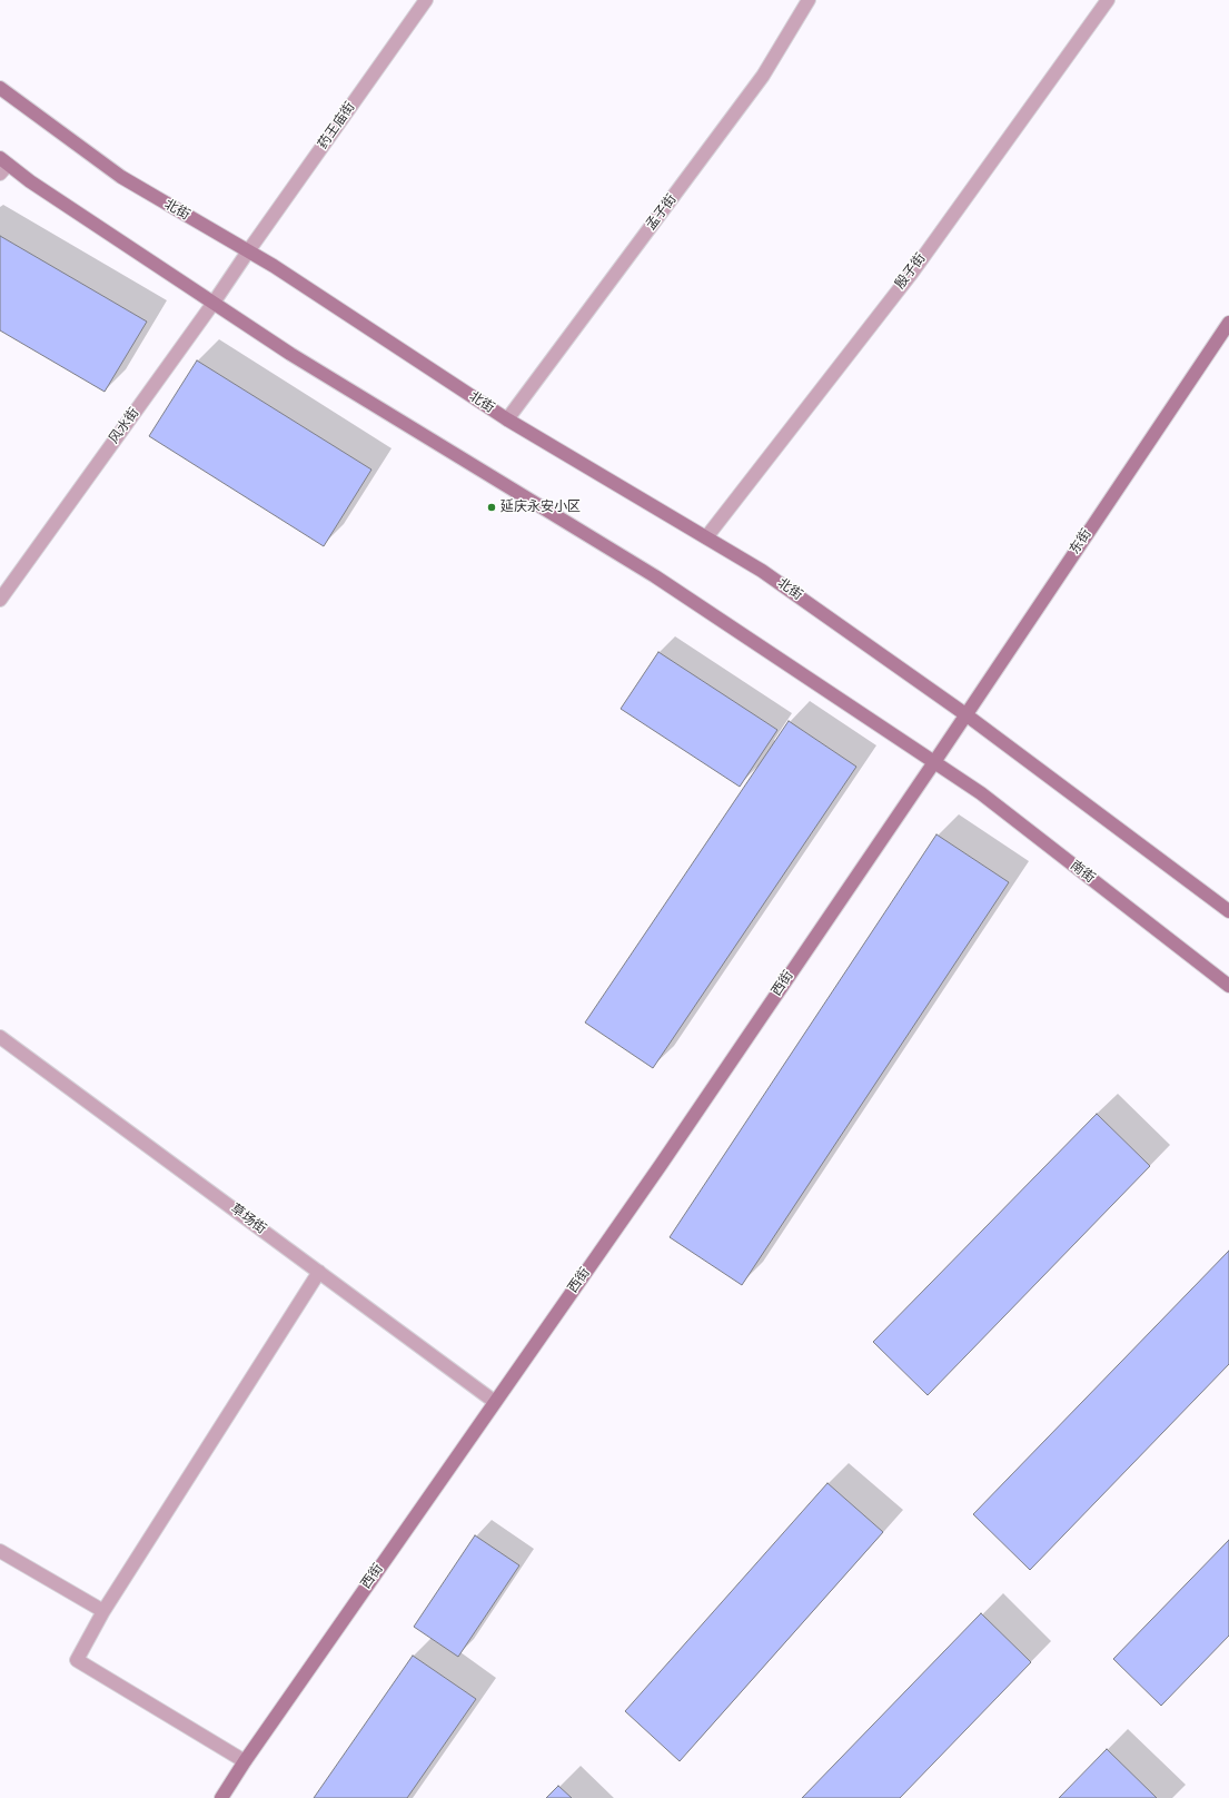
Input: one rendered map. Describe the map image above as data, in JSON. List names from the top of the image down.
{
  "streets": {
    "street": [
      "药王庙街",
      "北街",
      "孟子街",
      "殷子街",
      "风水街",
      "东街",
      "南街",
      "西街",
      "草场街"
    ]
  },
  "crossings": [
    ["药王庙街", "北街"],
    ["药王庙街", "风水街"],
    ["北街", "孟子街"],
    ["北街", "殷子街"],
    ["北街", "风水街"],
    ["北街", "东街"],
    ["东街", "南街"],
    ["东街", "西街"],
    ["南街", "西街"],
    ["西街", "草场街"]
  ],
  "places": ["延庆永安小区"]
}
